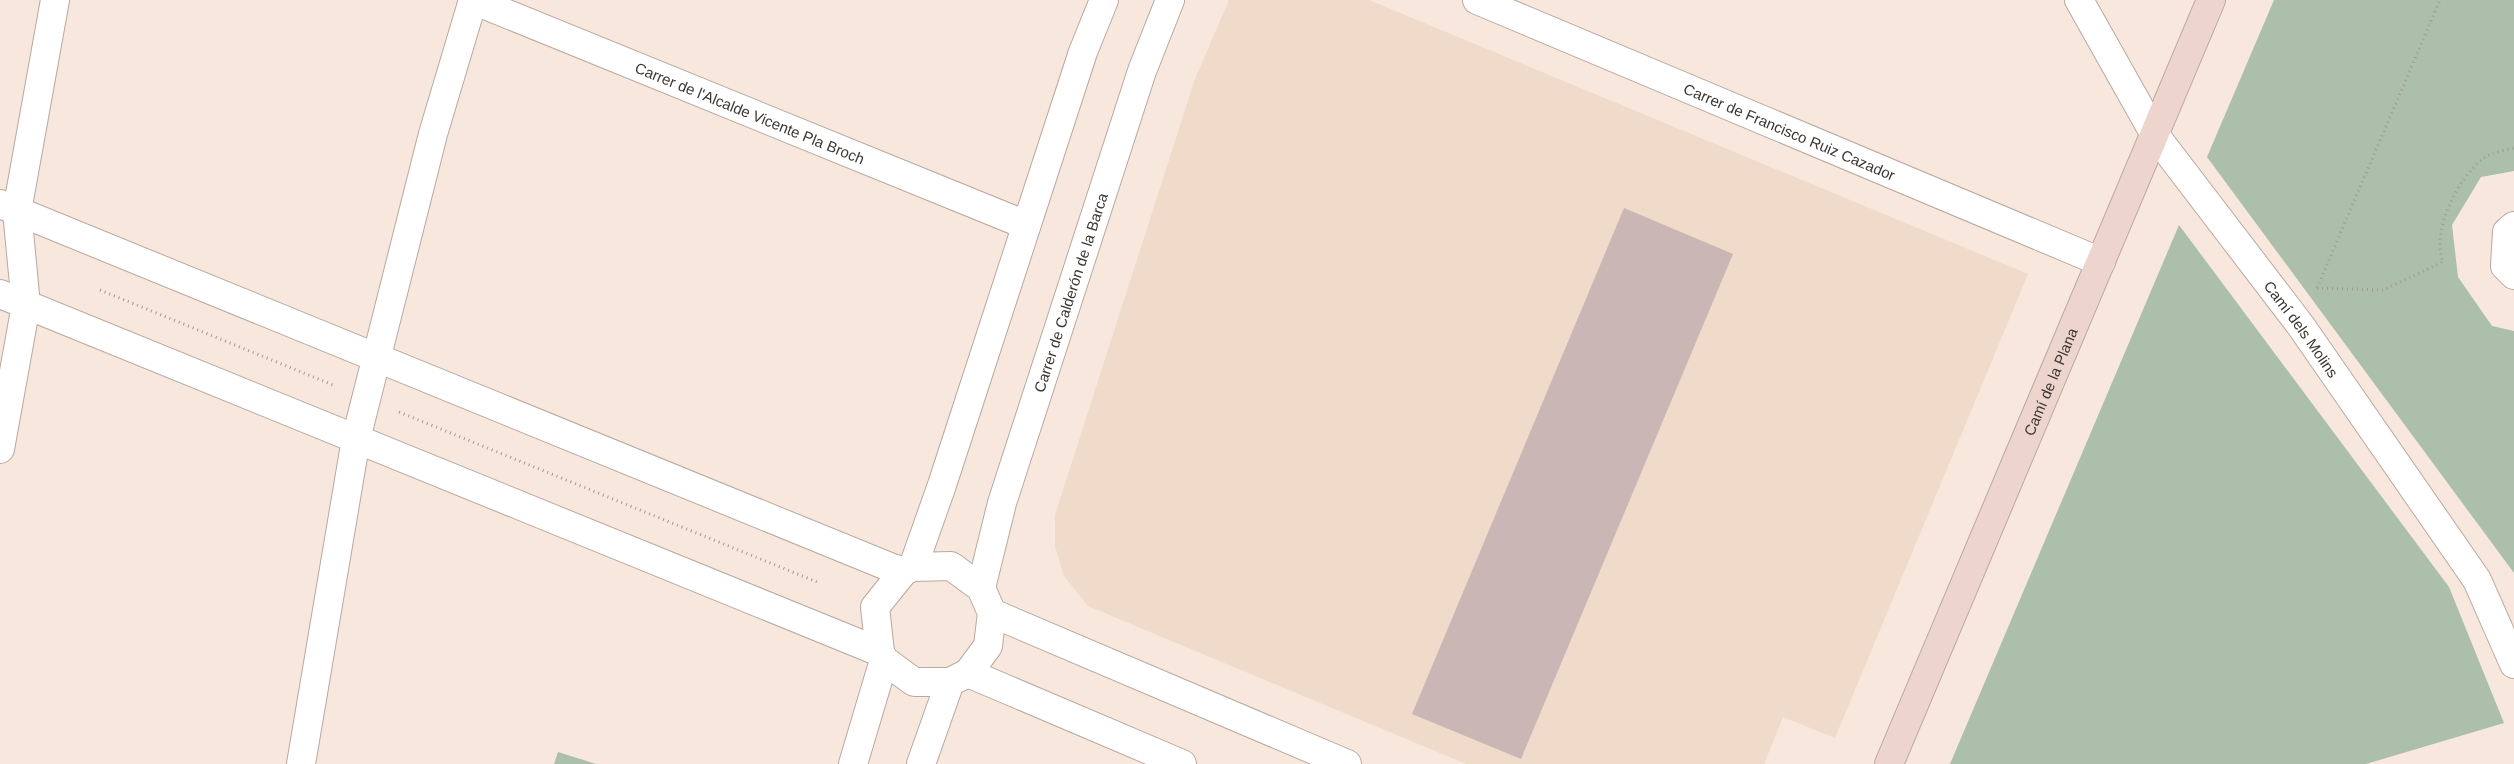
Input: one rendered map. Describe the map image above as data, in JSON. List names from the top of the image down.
{
  "streets": {
    "street": [
      "Carrer de l'Alcalde Vicente Pla Broch",
      "Carrer de Francisco Ruiz Cazador",
      "Carrer de Calderón de la Barca",
      "Camí dels Molins",
      "Camí de la Plana"
    ]
  },
  "crossings": [
    ["Carrer de Francisco Ruiz Cazador", "Camí de la Plana"],
    ["Camí dels Molins", "Camí de la Plana"]
  ]
}
